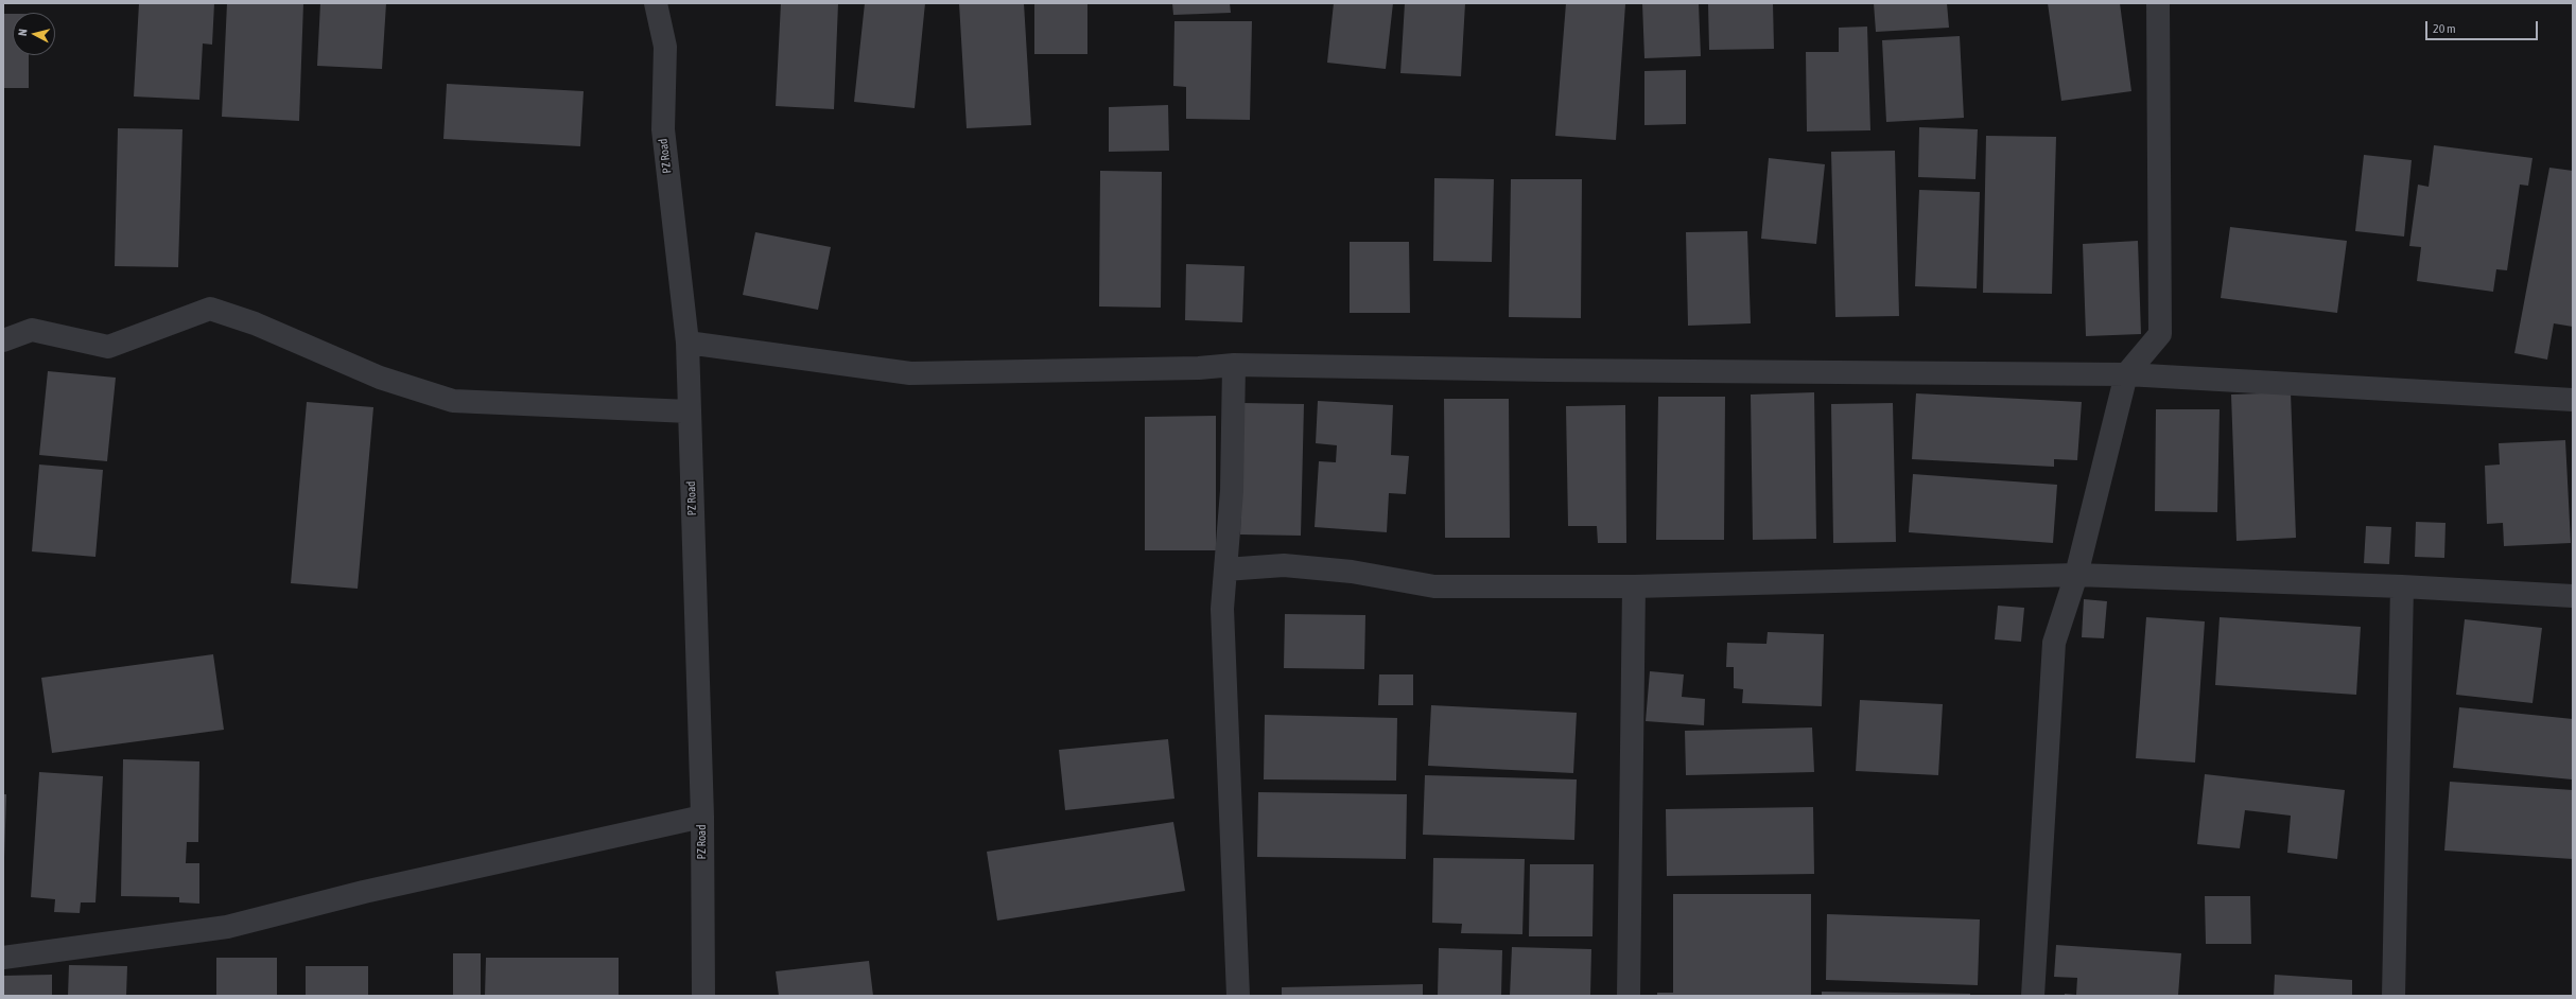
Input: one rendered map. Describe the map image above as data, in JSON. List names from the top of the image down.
{
  "streets": {
    "street": ["PZ Road"]
  },
  "scale_bar": "20 m",
  "north": "left"
}
